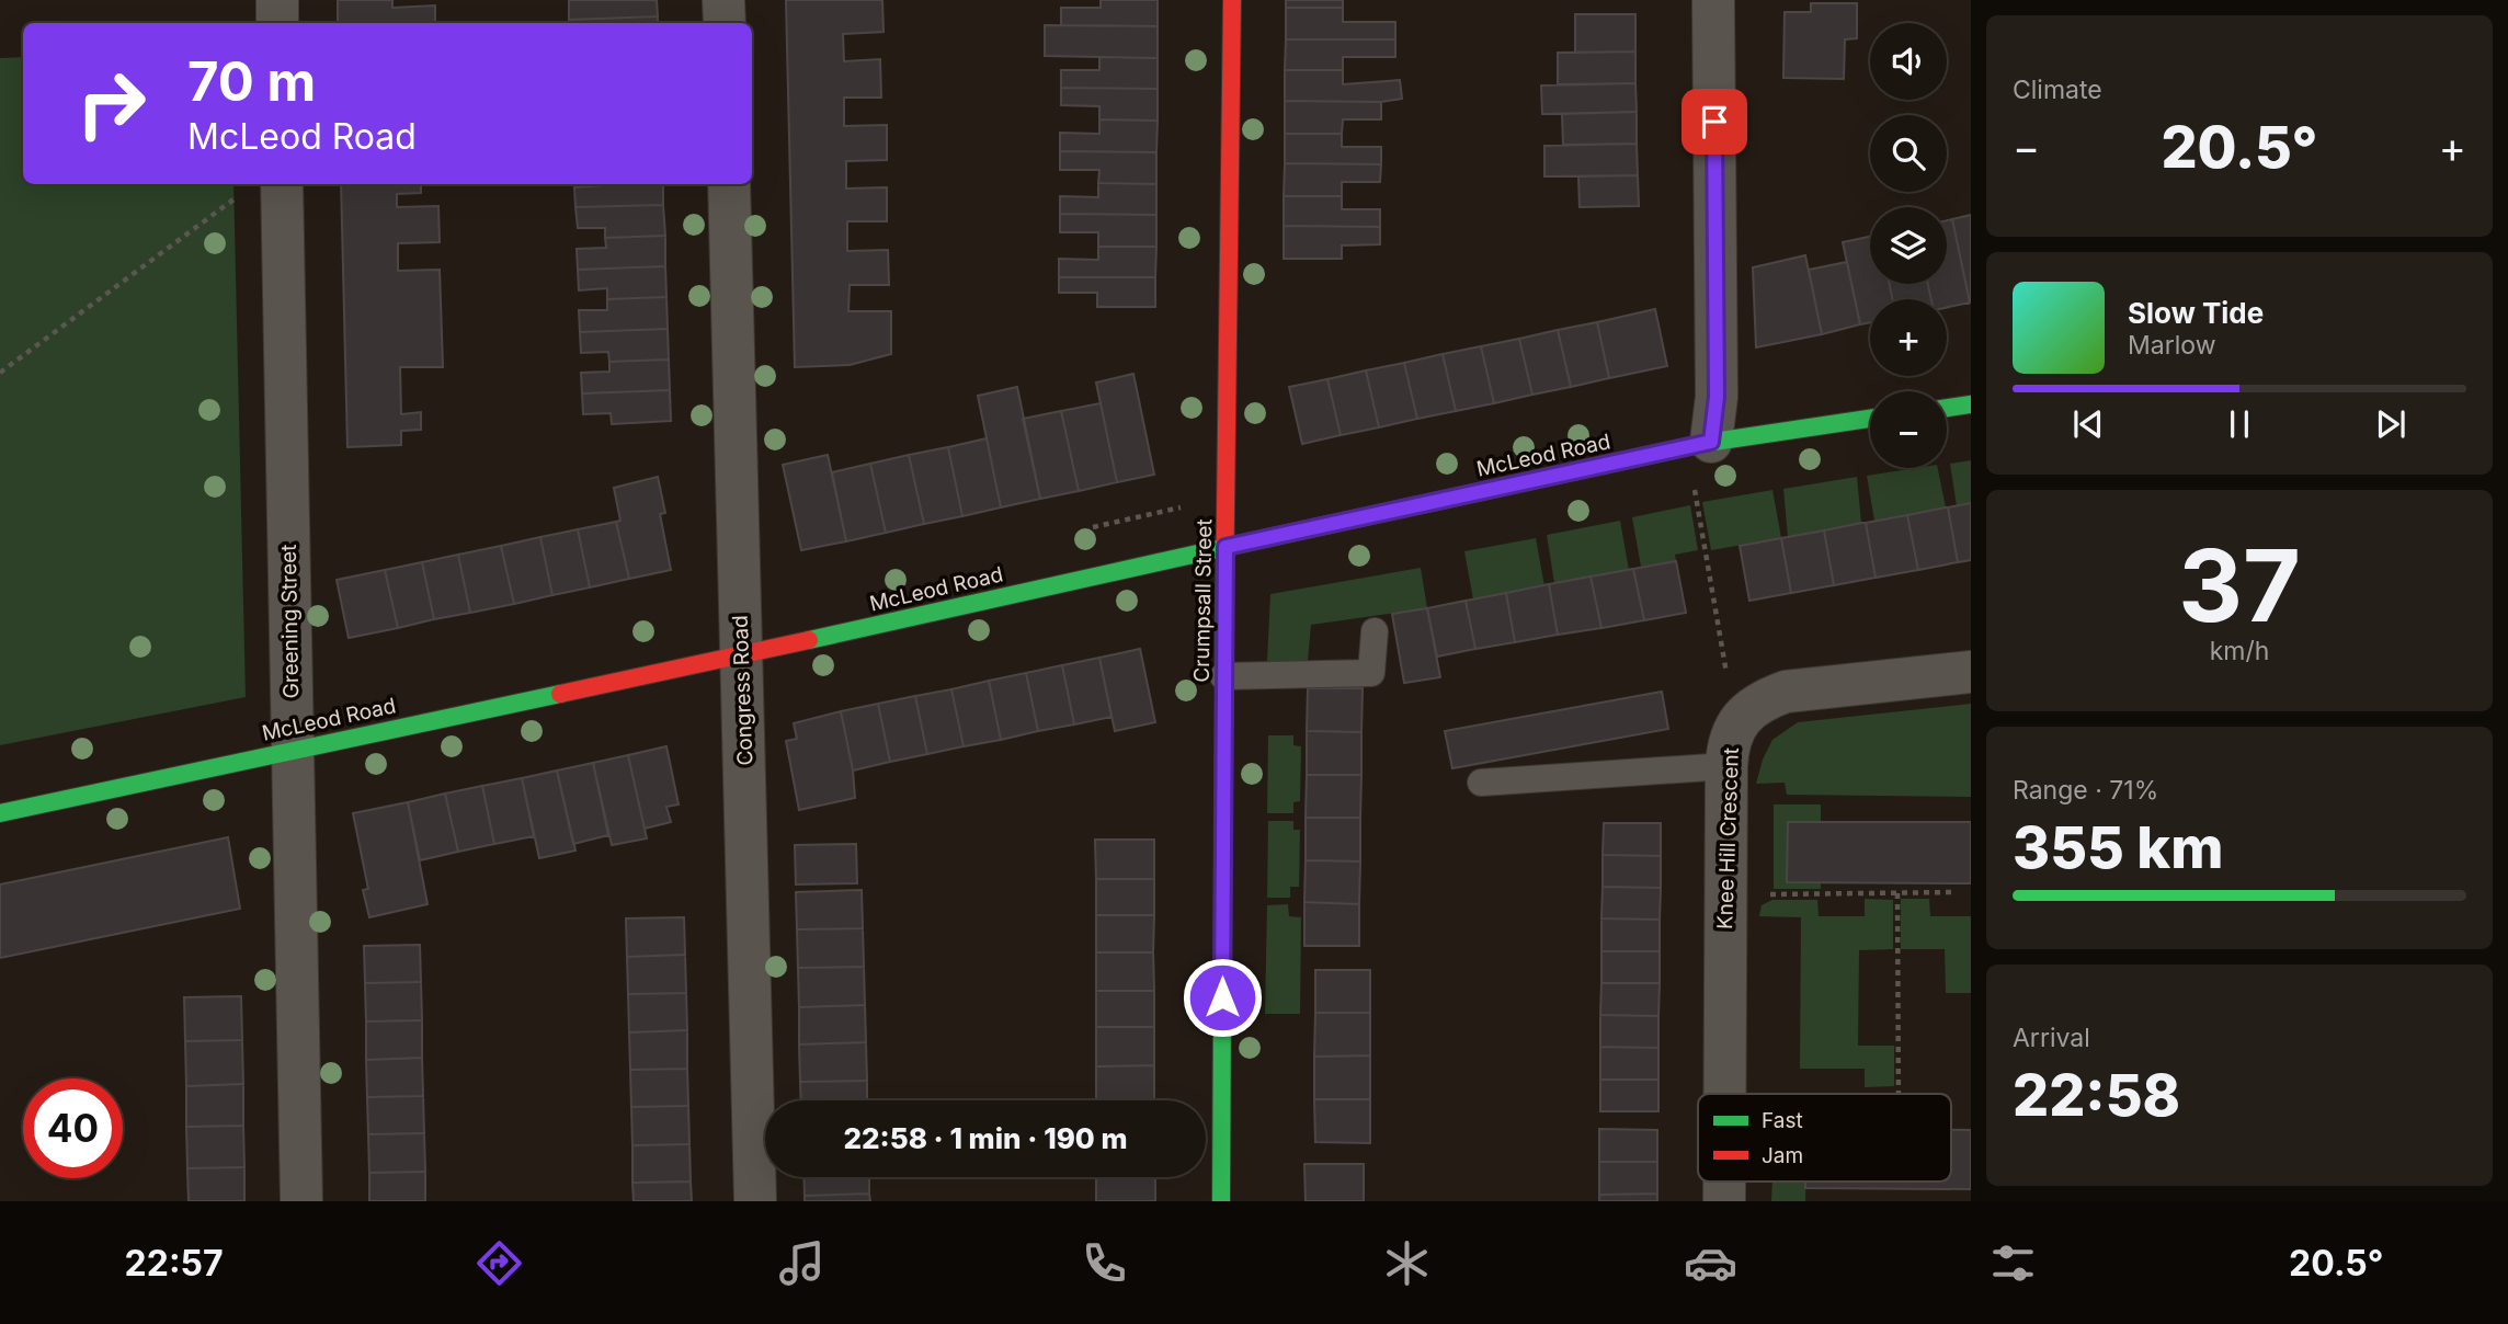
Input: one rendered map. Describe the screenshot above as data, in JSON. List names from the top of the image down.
{
  "streets": {
    "main road": ["McLeod Road", "Crumpsall Street"],
    "street": ["Greening Street", "Congress Road", "Knee Hill Crescent"]
  },
  "crossings": [
    ["McLeod Road", "Crumpsall Street"],
    ["McLeod Road", "Greening Street"],
    ["McLeod Road", "Congress Road"]
  ],
  "legend": ["Fast", "Jam"],
  "page": {
    "tile": [
      "Climate",
      ["37", "km/h"],
      ["Range · 71%", "355 km"],
      ["Arrival", "22:58"]
    ],
    "map_buttons": ["+", "−"],
    "turn": ["70 m", "McLeod Road"],
    "heat": ["−", "20.5°", "+"],
    "song": ["Slow Tide", "Marlow"],
    "limit": "40",
    "trip": "22:58 · 1 min · 190 m",
    "tabs": ["22:57", "20.5°"]
  }
}
